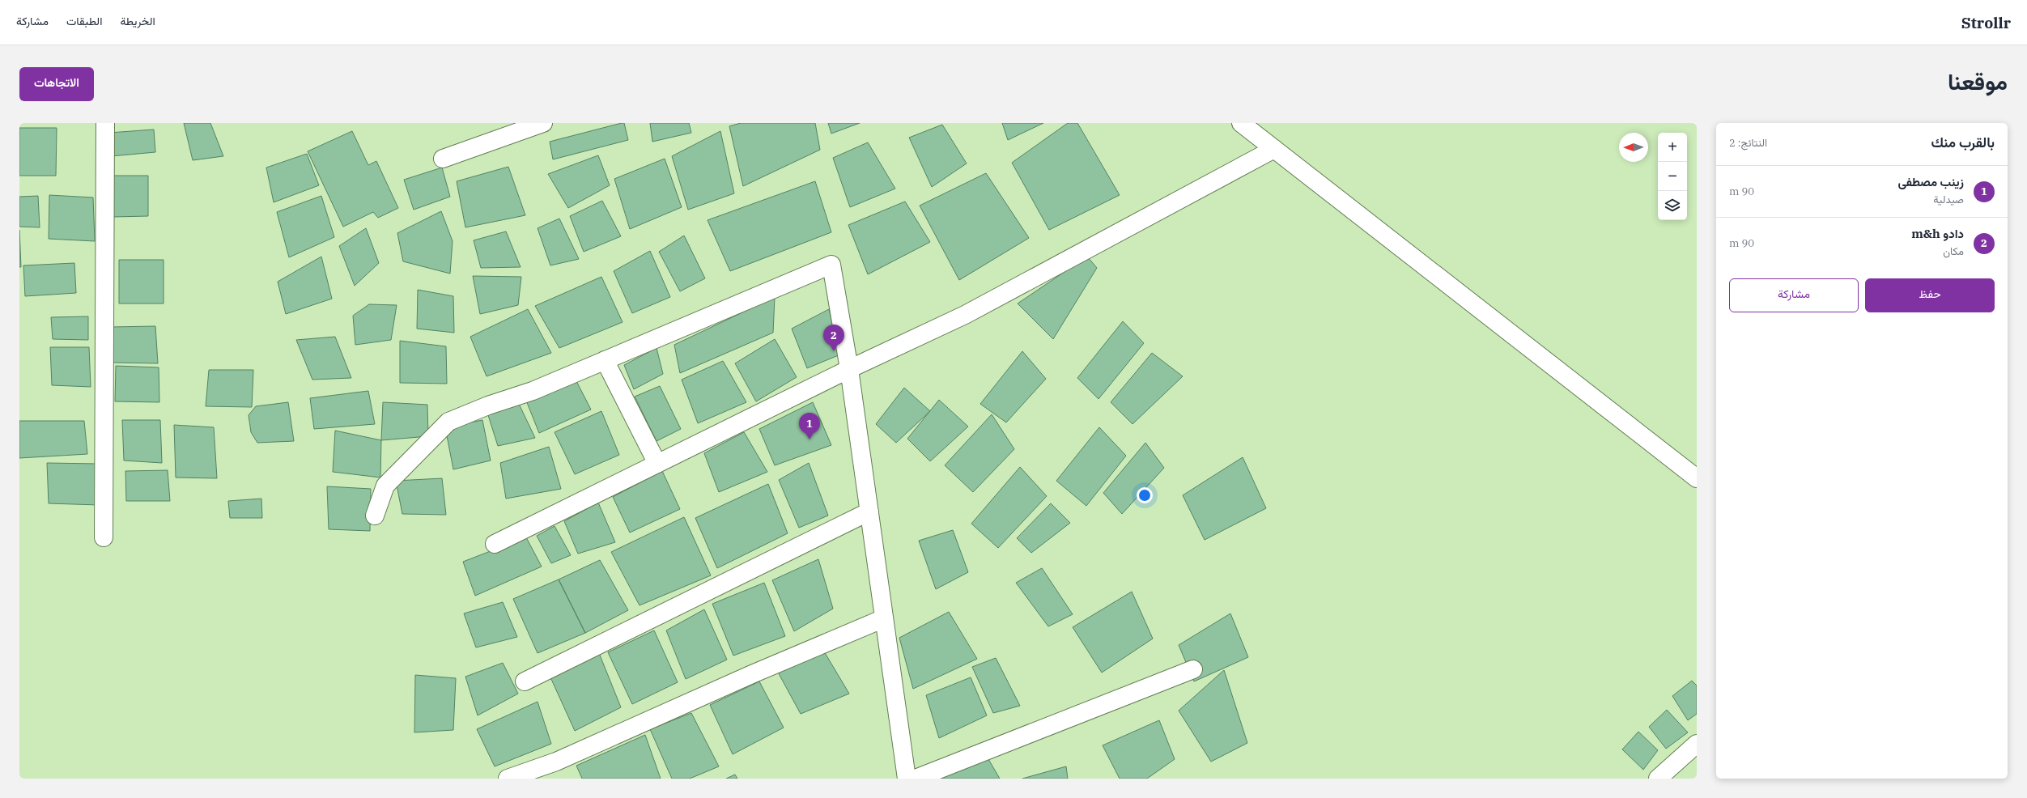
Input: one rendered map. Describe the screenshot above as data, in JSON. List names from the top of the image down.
{
  "north": "left",
  "page": {
    "header": "Strollr",
    "nav": ["الخريطة", "الطبقات", "مشاركة"],
    "title": "موقعنا",
    "buttons": [
      "الاتجاهات",
      ["حفظ", "مشاركة"]
    ],
    "heading": ["بالقرب منك", "النتائج: 2"],
    "map_buttons": ["+", "−"],
    "list": [
      {
        "mark": "1",
        "name": "زينب مصطفى",
        "note": "صيدلية",
        "value": "90 m"
      },
      {
        "mark": "2",
        "name": "دادو m&h",
        "note": "مكان",
        "value": "90 m"
      }
    ],
    "pins": ["2", "1"]
  }
}
